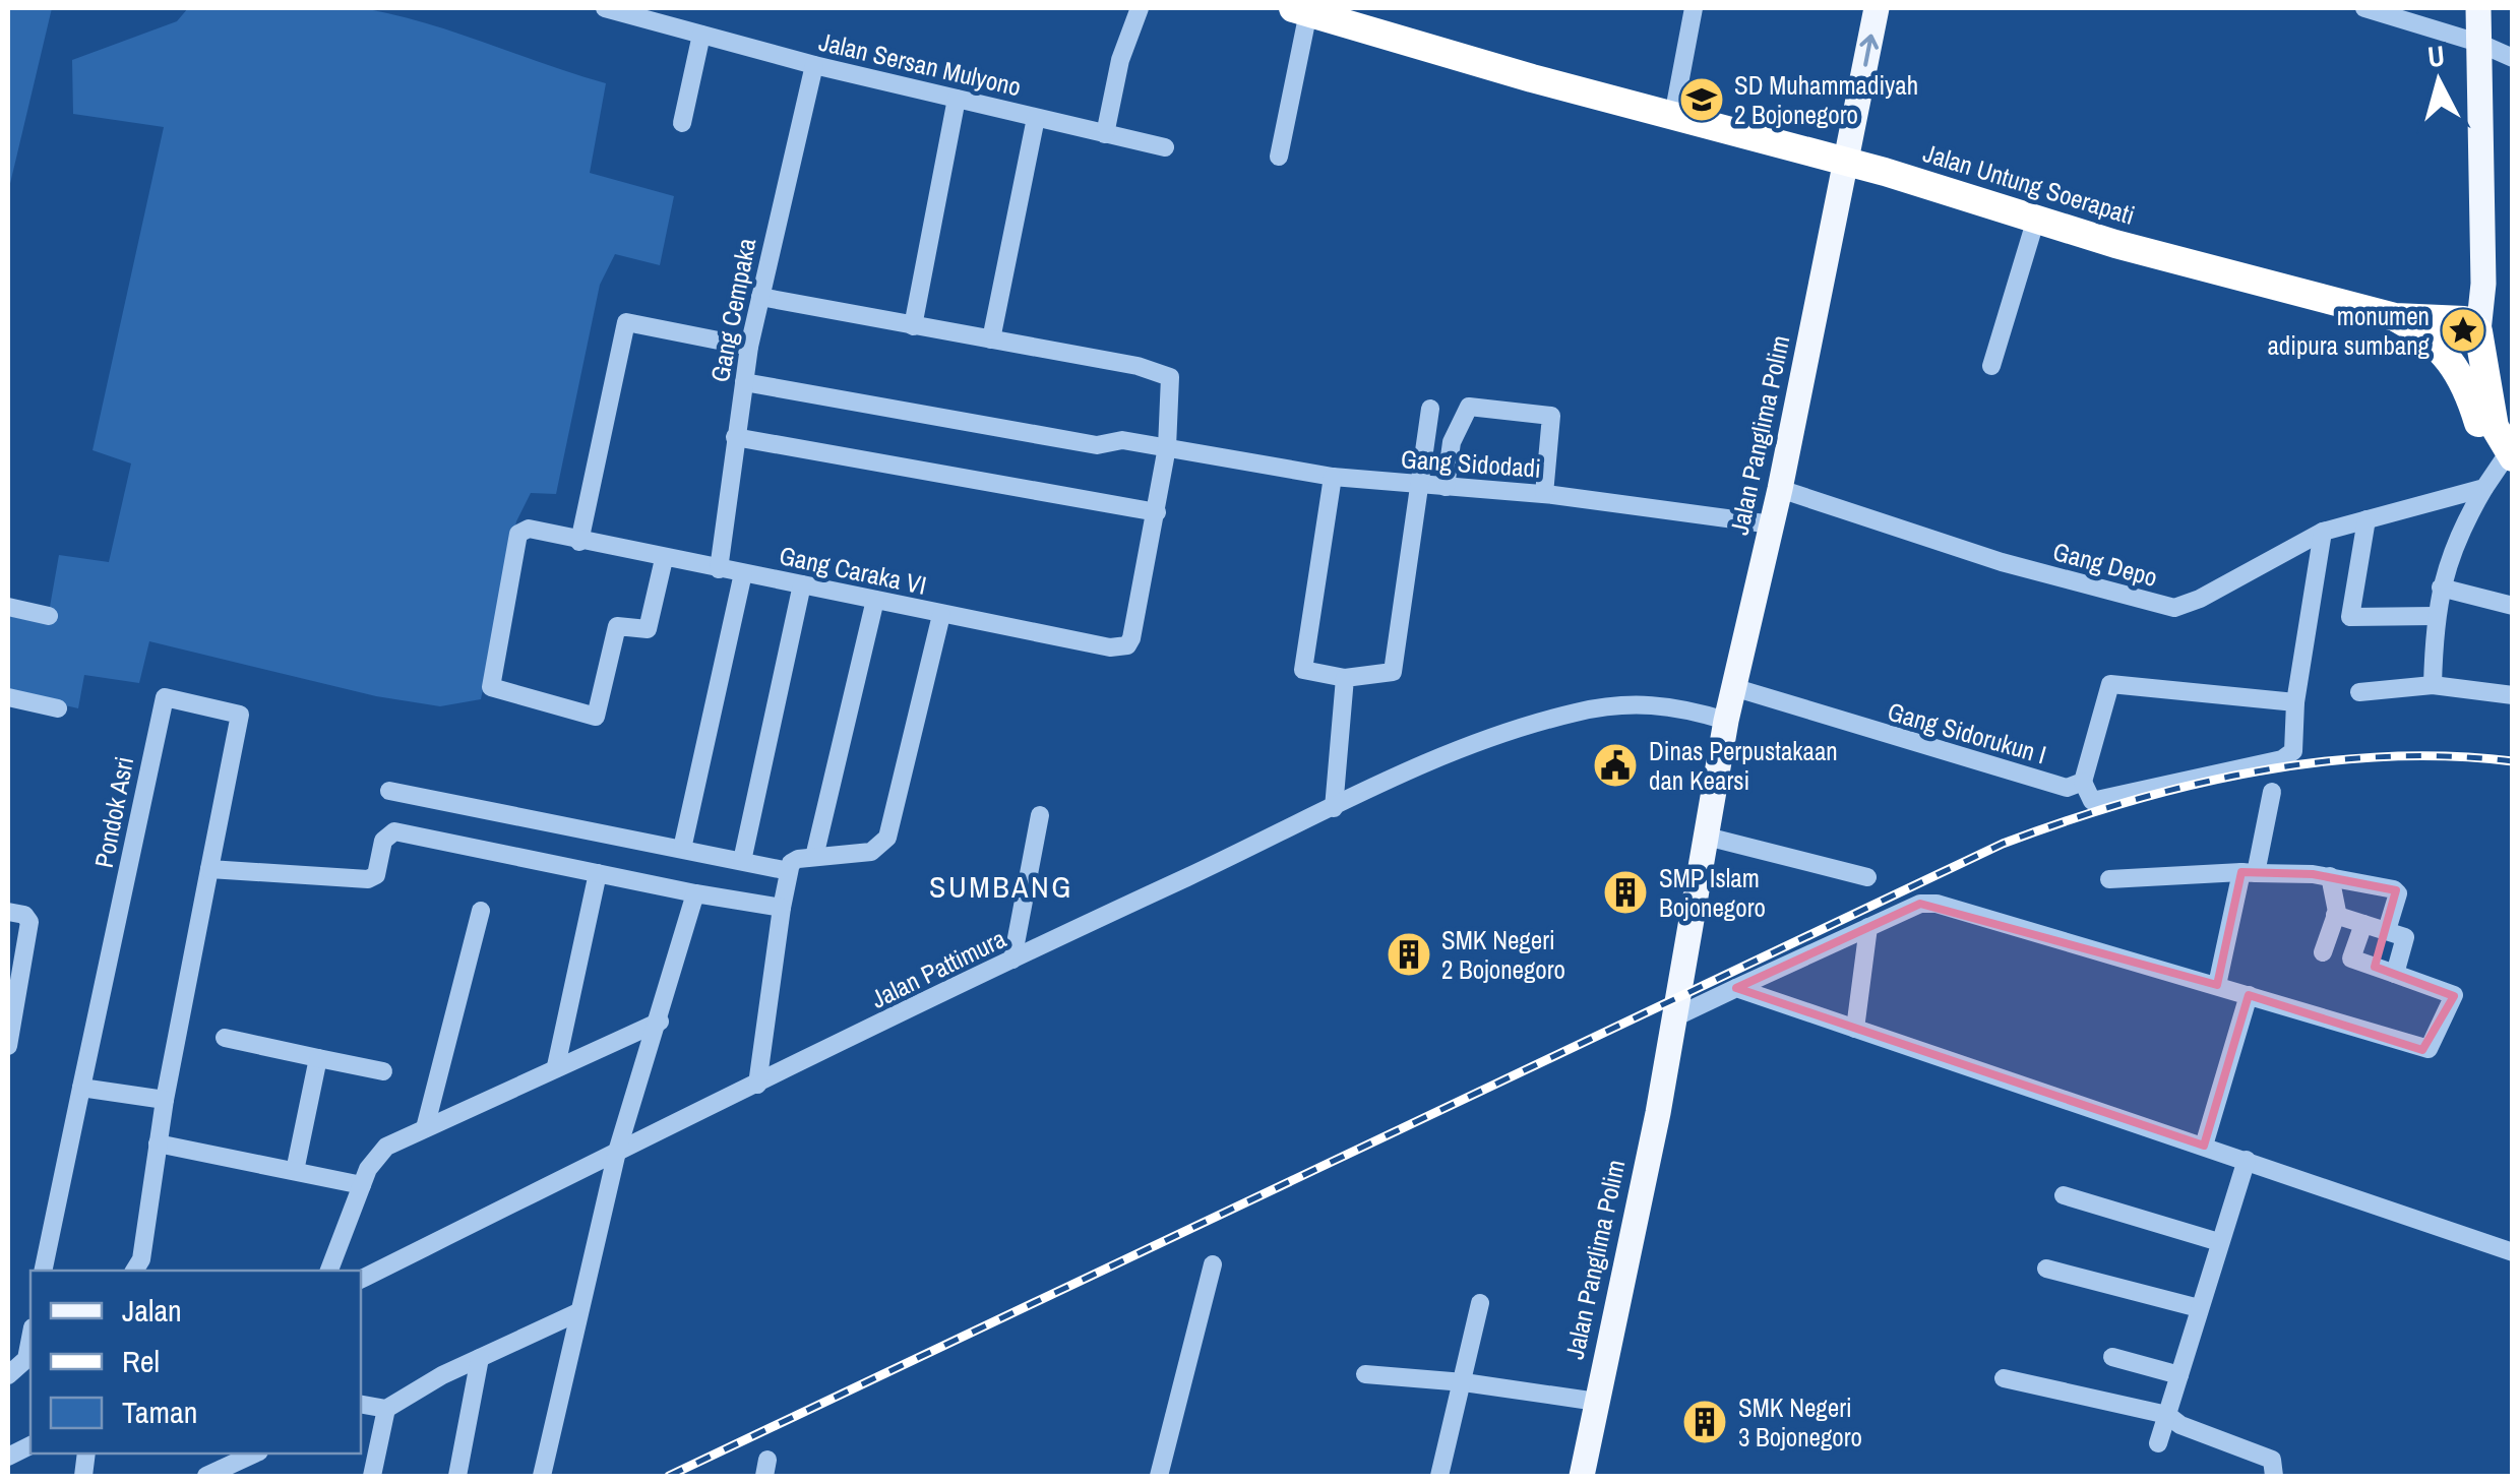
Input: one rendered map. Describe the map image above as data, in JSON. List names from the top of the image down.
{
  "streets": {
    "highway": ["Jalan Untung Soerapati"],
    "main road": ["Jalan Panglima Polim"],
    "street": [
      "Jalan Sersan Mulyono",
      "Gang Cempaka",
      "Gang Sidodadi",
      "Gang Depo",
      "Gang Caraka VI",
      "Gang Sidorukun I",
      "Pondok Asri",
      "Jalan Pattimura"
    ]
  },
  "crossings": [
    ["Jalan Sersan Mulyono", "Gang Cempaka"],
    ["Jalan Untung Soerapati", "Jalan Panglima Polim"],
    ["Gang Cempaka", "Gang Sidodadi"],
    ["Gang Cempaka", "Gang Caraka VI"],
    ["Jalan Panglima Polim", "Gang Sidodadi"],
    ["Jalan Panglima Polim", "Gang Depo"],
    ["Jalan Panglima Polim", "Gang Sidorukun I"],
    ["Jalan Panglima Polim", "Jalan Pattimura"],
    ["Gang Sidodadi", "Gang Caraka VI"]
  ],
  "districts": ["SUMBANG"],
  "places": {
    "school or university": ["SD Muhammadiyah 2 Bojonegoro"],
    "place": ["monumen adipura sumbang"],
    "public building": ["Dinas Perpustakaan dan Kearsi"],
    "building": ["SMP Islam Bojonegoro", "SMK Negeri 2 Bojonegoro", "SMK Negeri 3 Bojonegoro"]
  },
  "legend": ["Jalan", "Rel", "Taman"],
  "north": "top"
}
